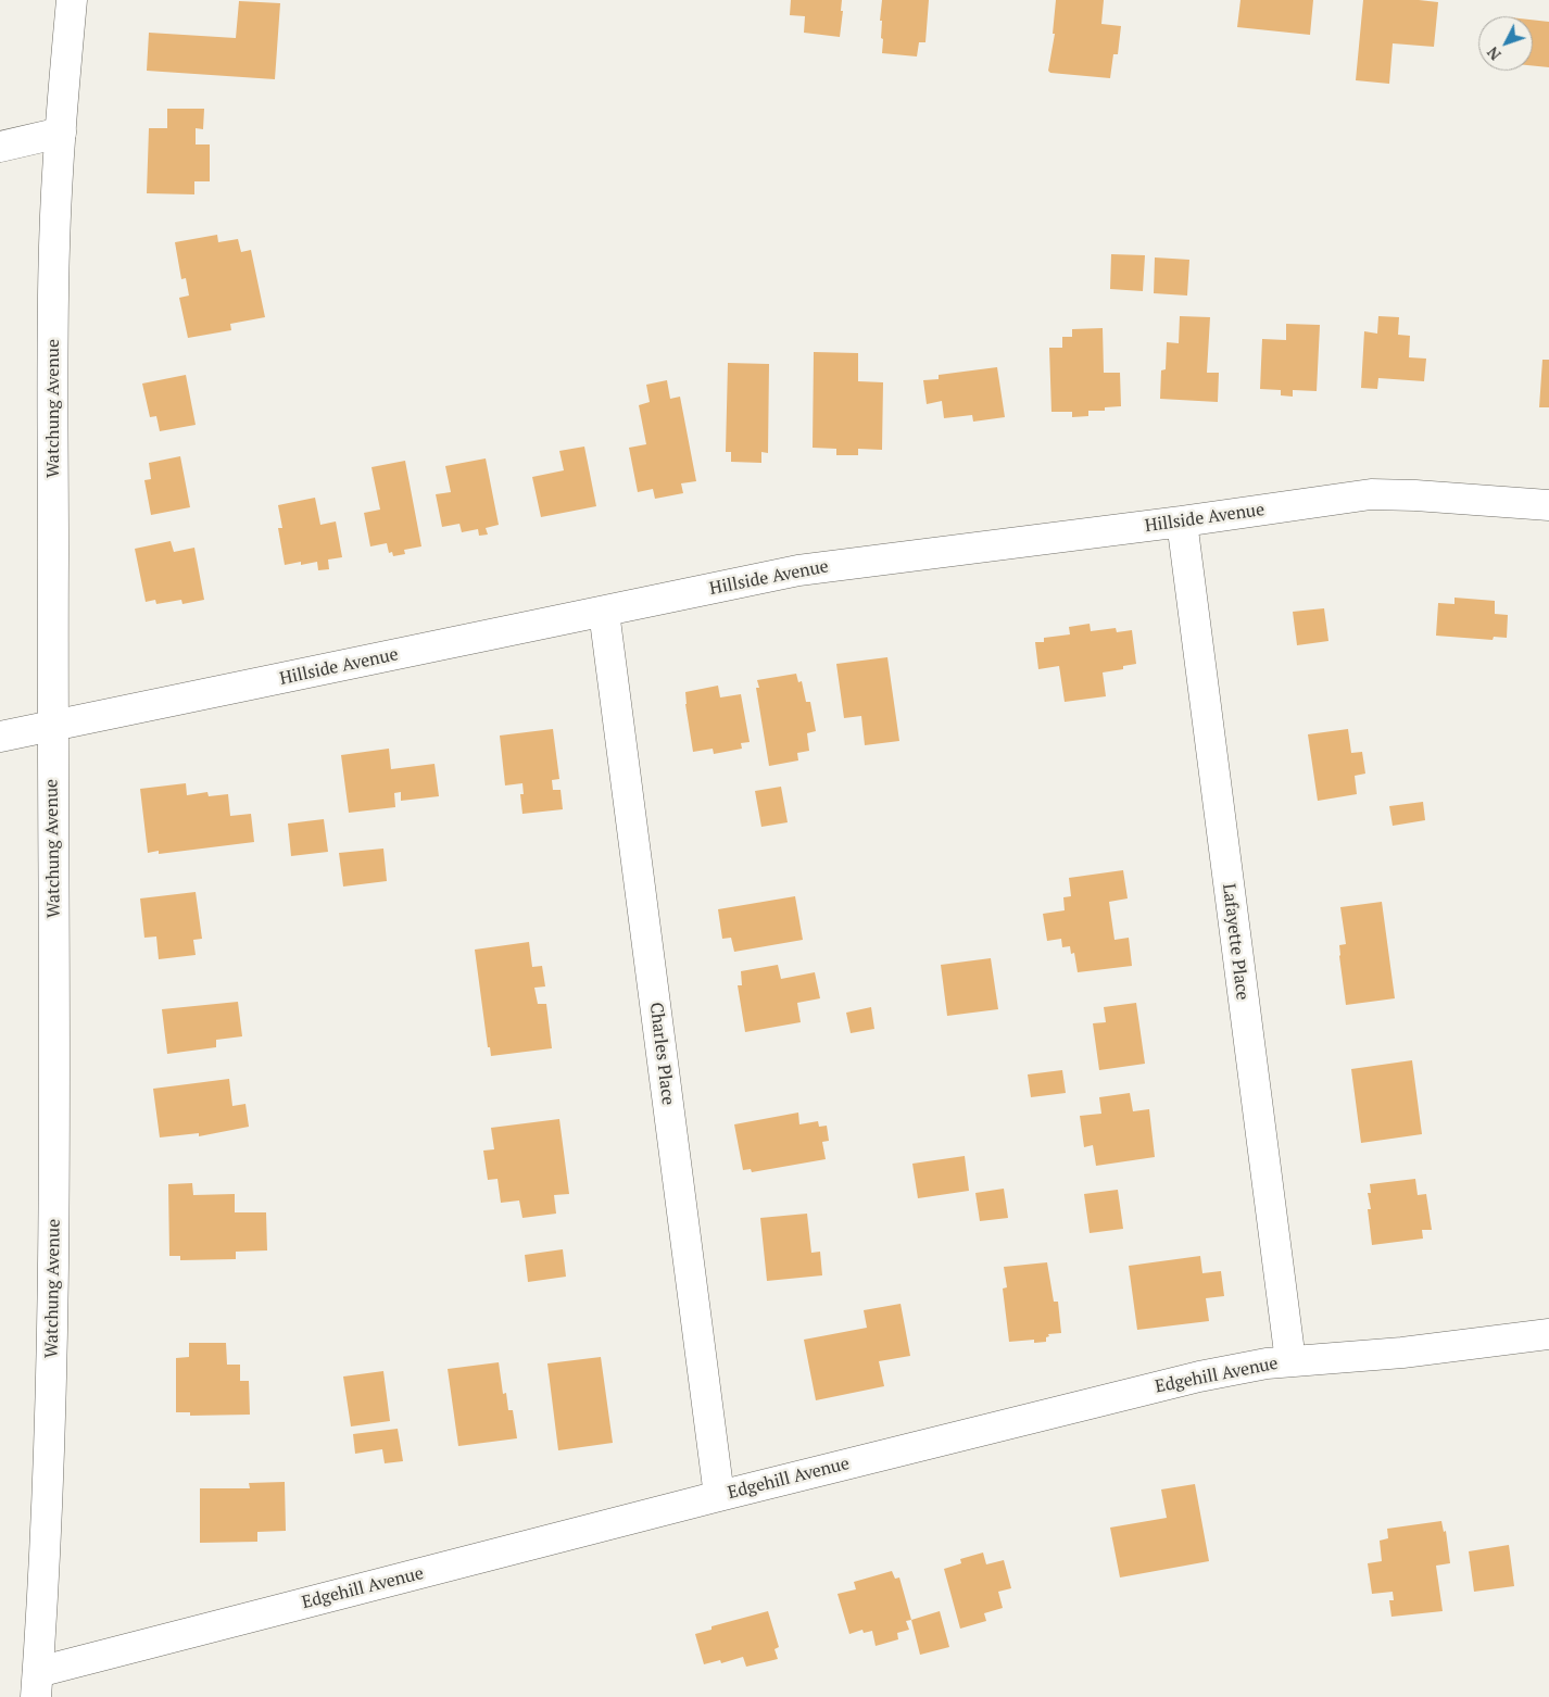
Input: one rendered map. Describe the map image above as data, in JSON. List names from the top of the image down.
{
  "streets": {
    "street": [
      "Watchung Avenue",
      "Hillside Avenue",
      "Lafayette Place",
      "Charles Place",
      "Edgehill Avenue"
    ]
  },
  "crossings": [
    ["Watchung Avenue", "Hillside Avenue"],
    ["Watchung Avenue", "Edgehill Avenue"],
    ["Hillside Avenue", "Lafayette Place"],
    ["Hillside Avenue", "Charles Place"],
    ["Lafayette Place", "Edgehill Avenue"],
    ["Charles Place", "Edgehill Avenue"]
  ],
  "north": "bottom left"
}
